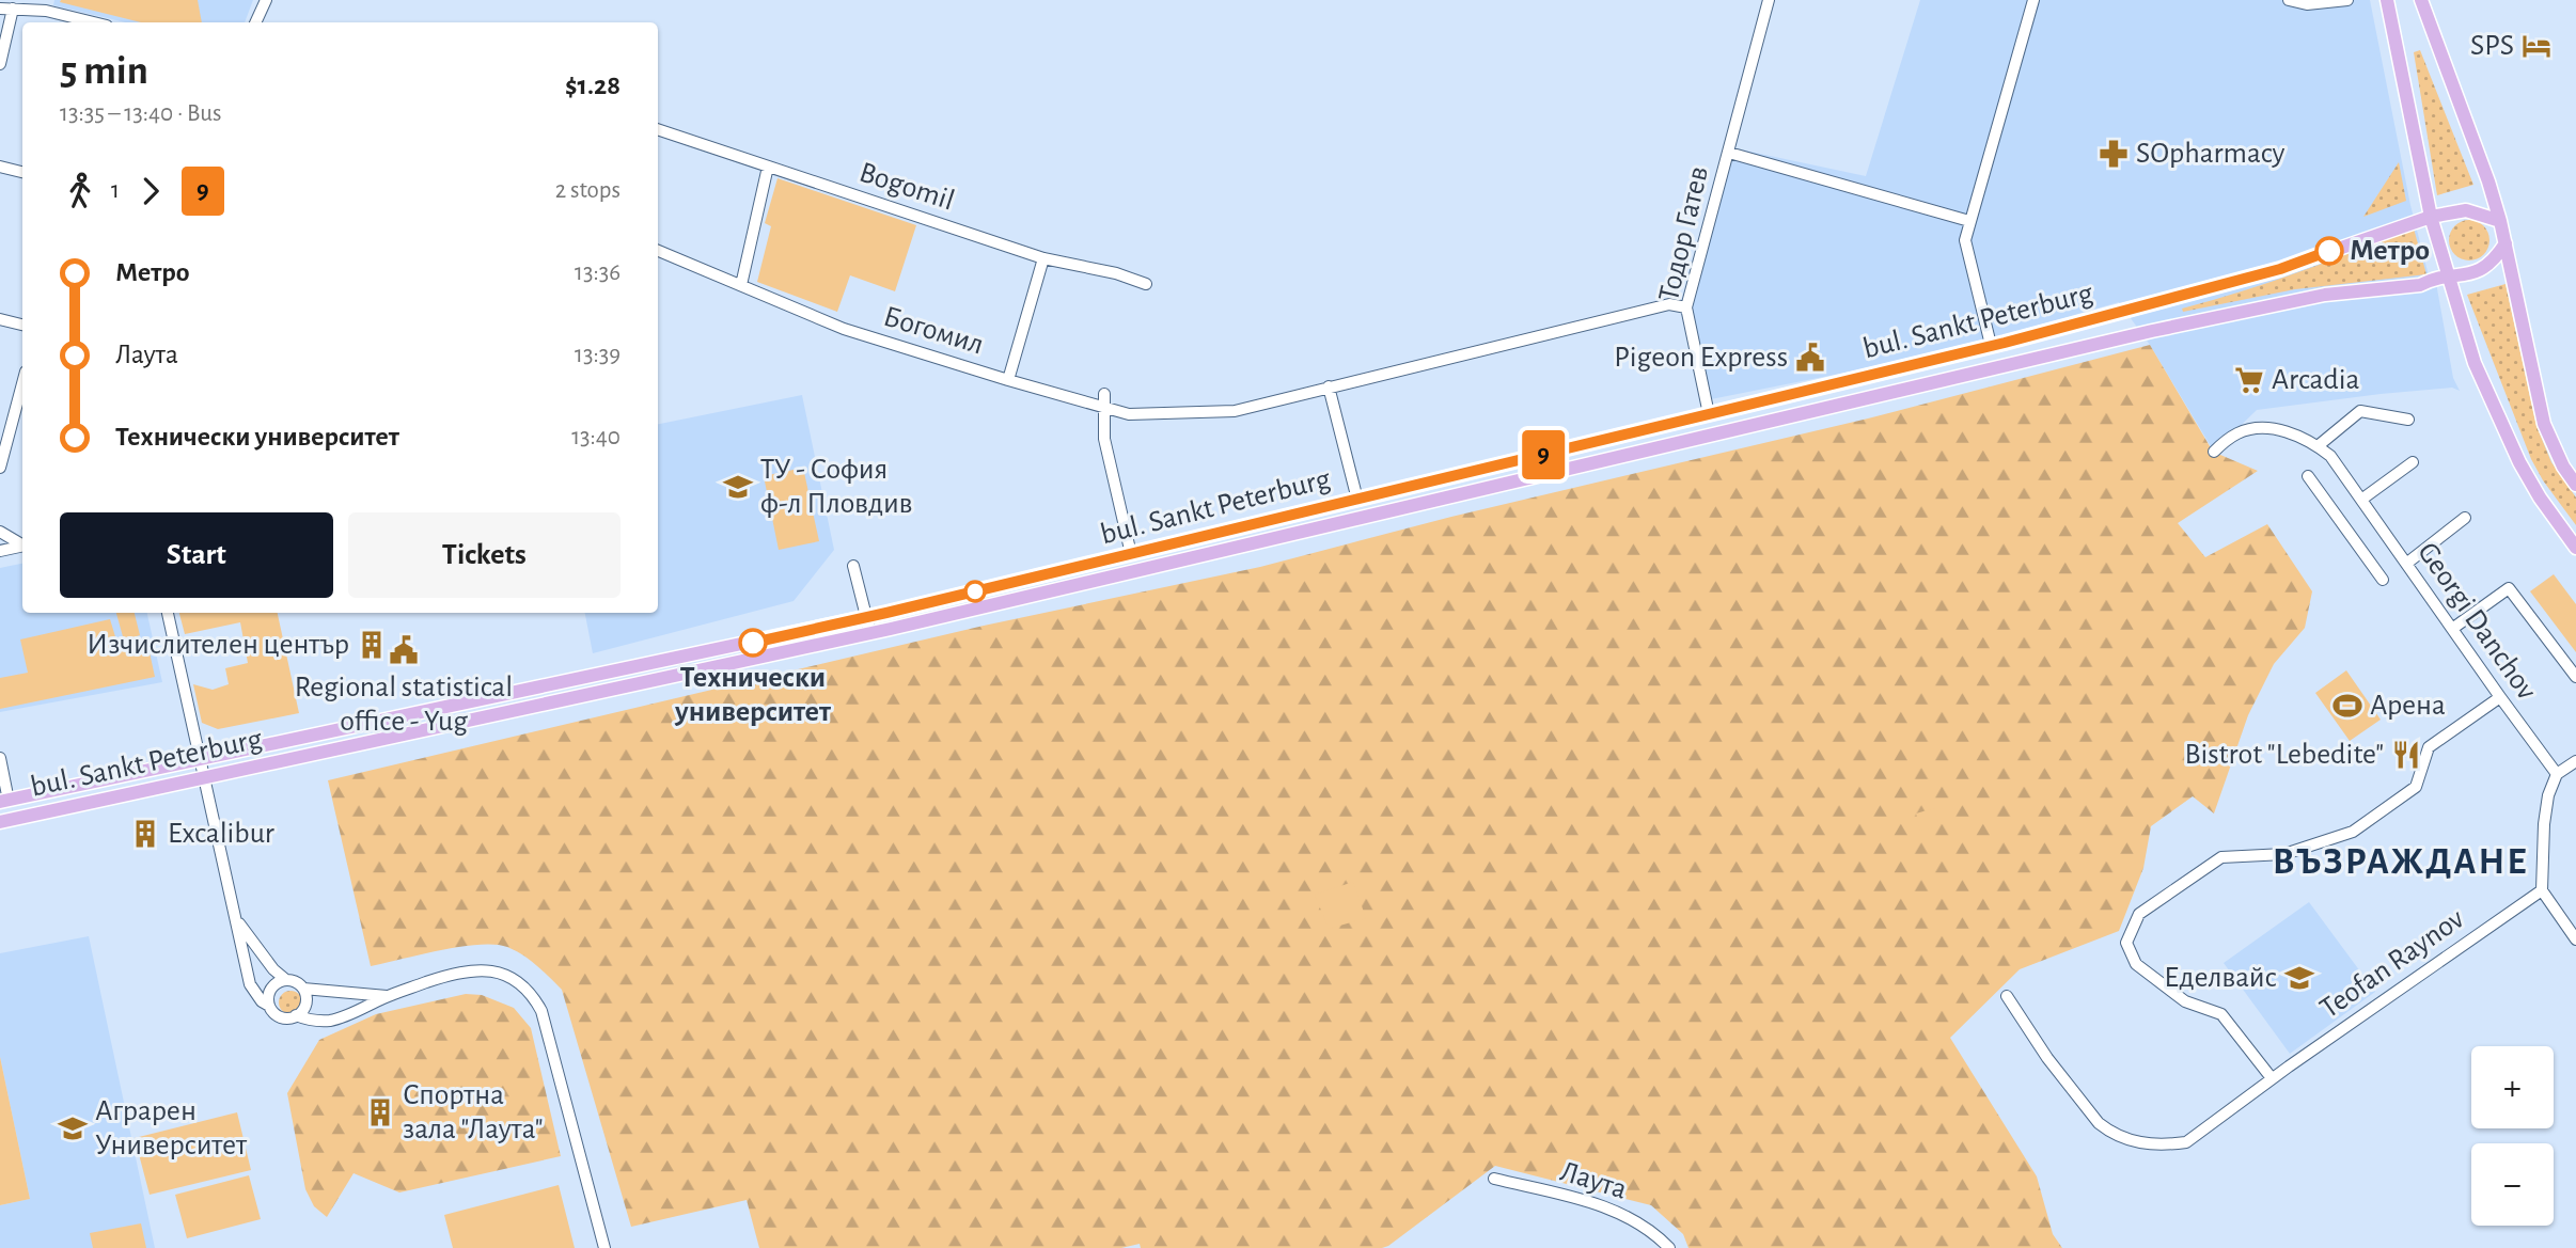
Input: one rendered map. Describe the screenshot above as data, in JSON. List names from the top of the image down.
{
  "streets": {
    "main road": ["bul. Sankt Peterburg"],
    "street": [
      "Bogomil",
      "Тодор Гатев",
      "Georgi Danchov",
      "Teofan Raynov",
      "Лаута"
    ]
  },
  "crossings": [
    ["Тодор Гатев", "bul. Sankt Peterburg"]
  ],
  "districts": ["ВЪЗРАЖДАНЕ"],
  "places": {
    "hotel": ["SPS"],
    "pharmacy": ["SOpharmacy"],
    "other": ["Метро", "Технически университет"],
    "public building": ["Pigeon Express", "Regional statistical office - Yug"],
    "supermarket": ["Arcadia"],
    "school or university": ["ТУ - София ф-л Пловдив", "Еделвайс", "Аграрен Университет"],
    "building": ["Изчислителен център", "Excalibur", "Спортна зала \"Лаута\""],
    "sports": ["Арена"],
    "restaurant": ["Bistrot \"Lebedite\""]
  },
  "lines": ["bus line 9"],
  "page": {
    "on_map": "9",
    "heading": ["5 min", "13:35 – 13:40 · Bus", "$1.28"],
    "legs": ["1", "9", "2 stops"],
    "list": [
      {
        "name": "Метро",
        "value": "13:36"
      },
      {
        "name": "Лаута",
        "value": "13:39"
      },
      {
        "name": "Технически университет",
        "value": "13:40"
      }
    ],
    "buttons": ["Start", "Tickets"],
    "map_buttons": ["+", "−"]
  }
}
